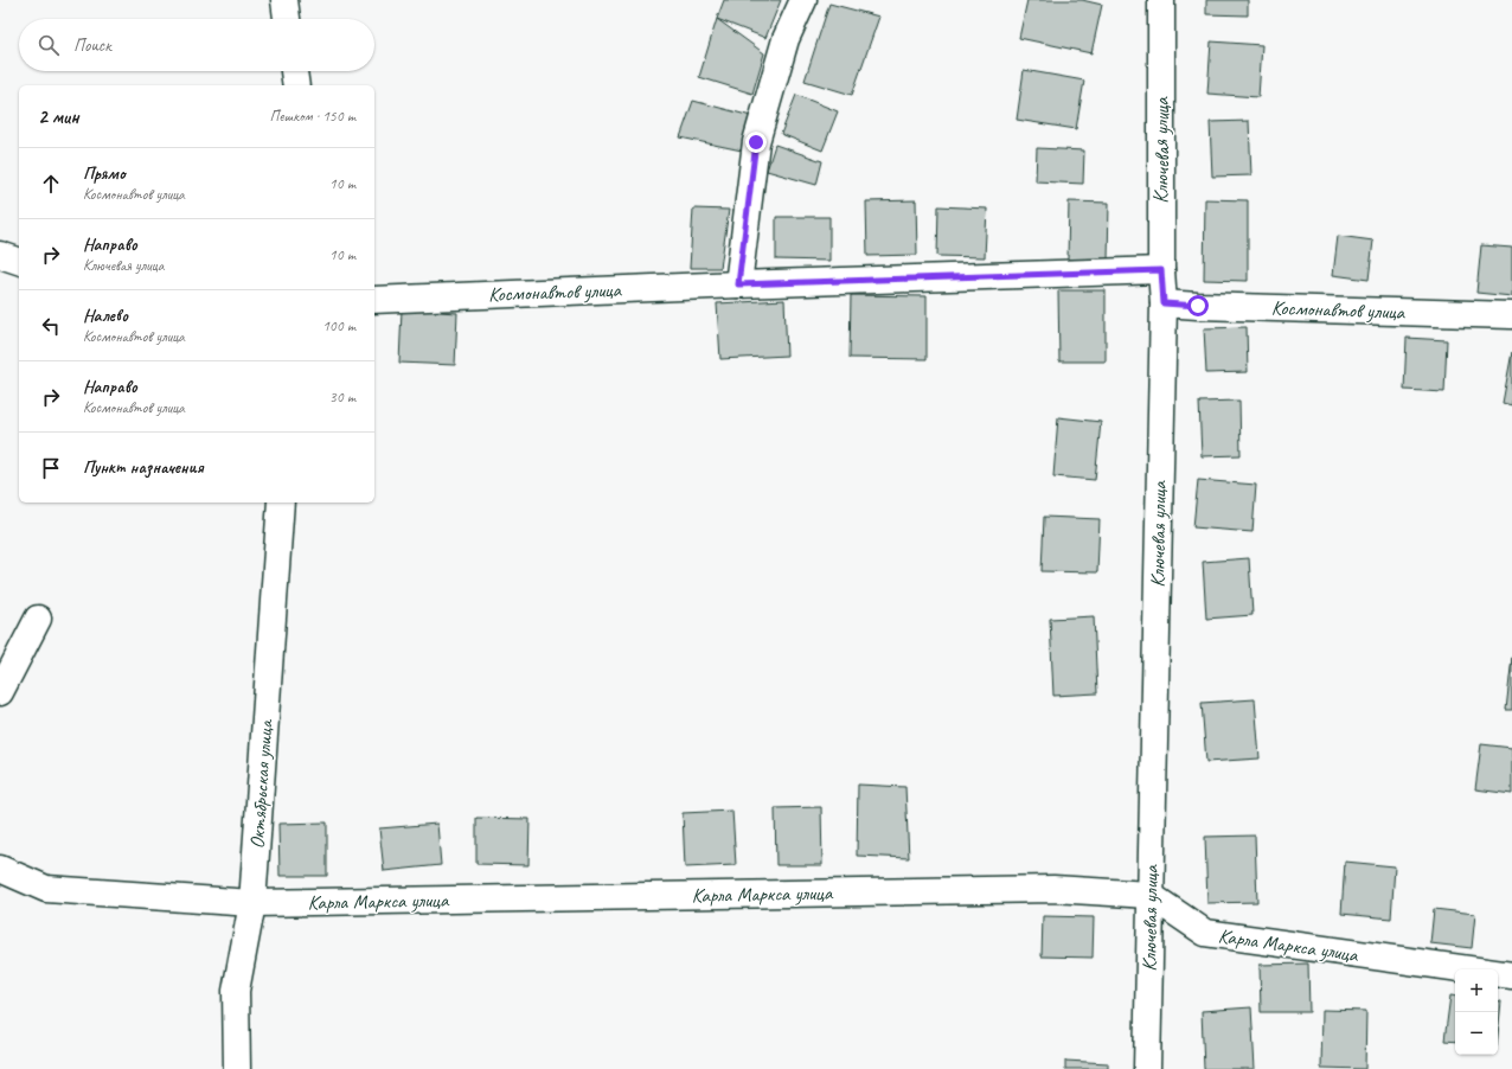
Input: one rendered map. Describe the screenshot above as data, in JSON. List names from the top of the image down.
{
  "streets": {
    "street": [
      "Ключевая улица",
      "Космонавтов улица",
      "Октябрьская улица",
      "Карла Маркса улица"
    ]
  },
  "crossings": [
    ["Ключевая улица", "Космонавтов улица"],
    ["Ключевая улица", "Карла Маркса улица"],
    ["Октябрьская улица", "Карла Маркса улица"]
  ],
  "page": {
    "search": "Поиск",
    "heading": ["2 мин", "Пешком · 150 m"],
    "list": [
      ["Прямо", "Космонавтов улица", "10 m"],
      ["Направо", "Ключевая улица", "10 m"],
      ["Налево", "Космонавтов улица", "100 m"],
      ["Направо", "Космонавтов улица", "30 m"],
      "Пункт назначения"
    ],
    "map_buttons": ["+", "−"]
  }
}
